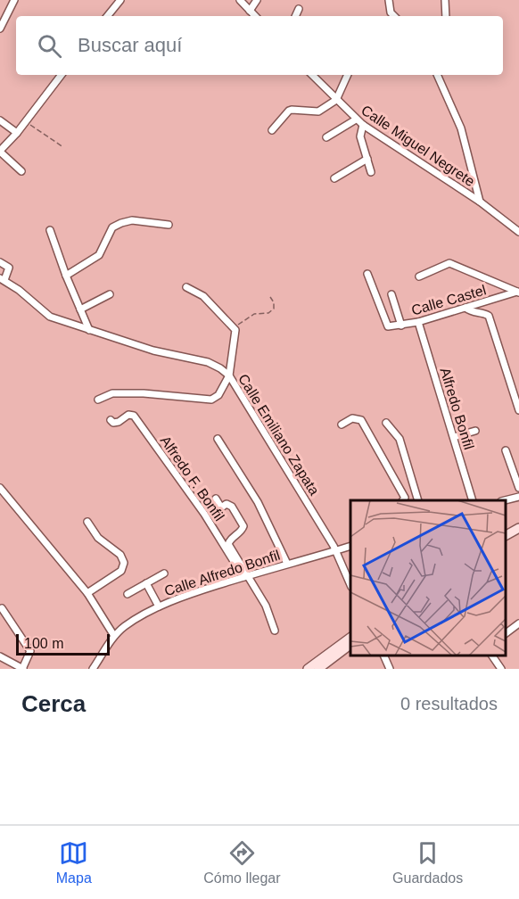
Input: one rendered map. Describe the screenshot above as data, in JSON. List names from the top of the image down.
{
  "streets": {
    "street": [
      "Calle Miguel Negrete",
      "Calle Castel",
      "Alfredo Bonfil",
      "Calle Emiliano Zapata",
      "Alfredo F. Bonfil",
      "Calle Alfredo Bonfil"
    ]
  },
  "crossings": [
    ["Calle Castel", "Alfredo Bonfil"],
    ["Calle Emiliano Zapata", "Calle Alfredo Bonfil"],
    ["Alfredo F. Bonfil", "Calle Alfredo Bonfil"]
  ],
  "scale_bar": "100 m",
  "page": {
    "search": "Buscar aquí",
    "scale": "100 m",
    "heading": ["Cerca", "0 resultados"],
    "nav": ["Mapa", "Cómo llegar", "Guardados"]
  }
}
